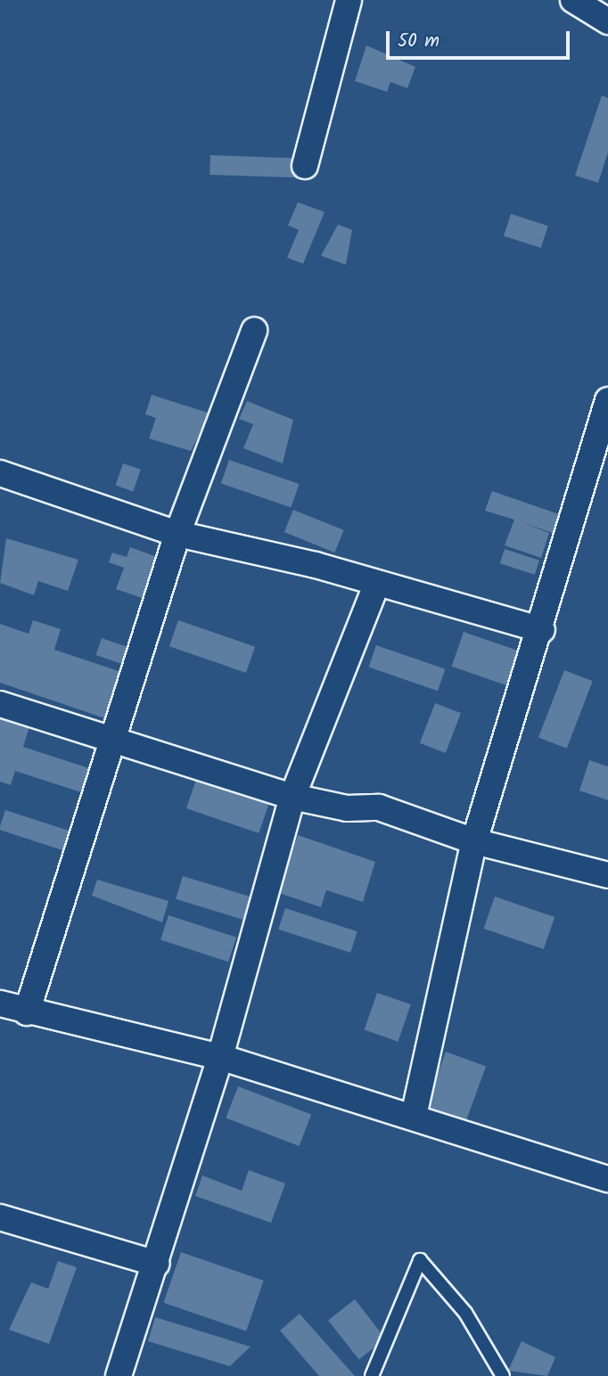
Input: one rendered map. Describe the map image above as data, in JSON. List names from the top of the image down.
{
  "scale_bar": "50 m"
}
